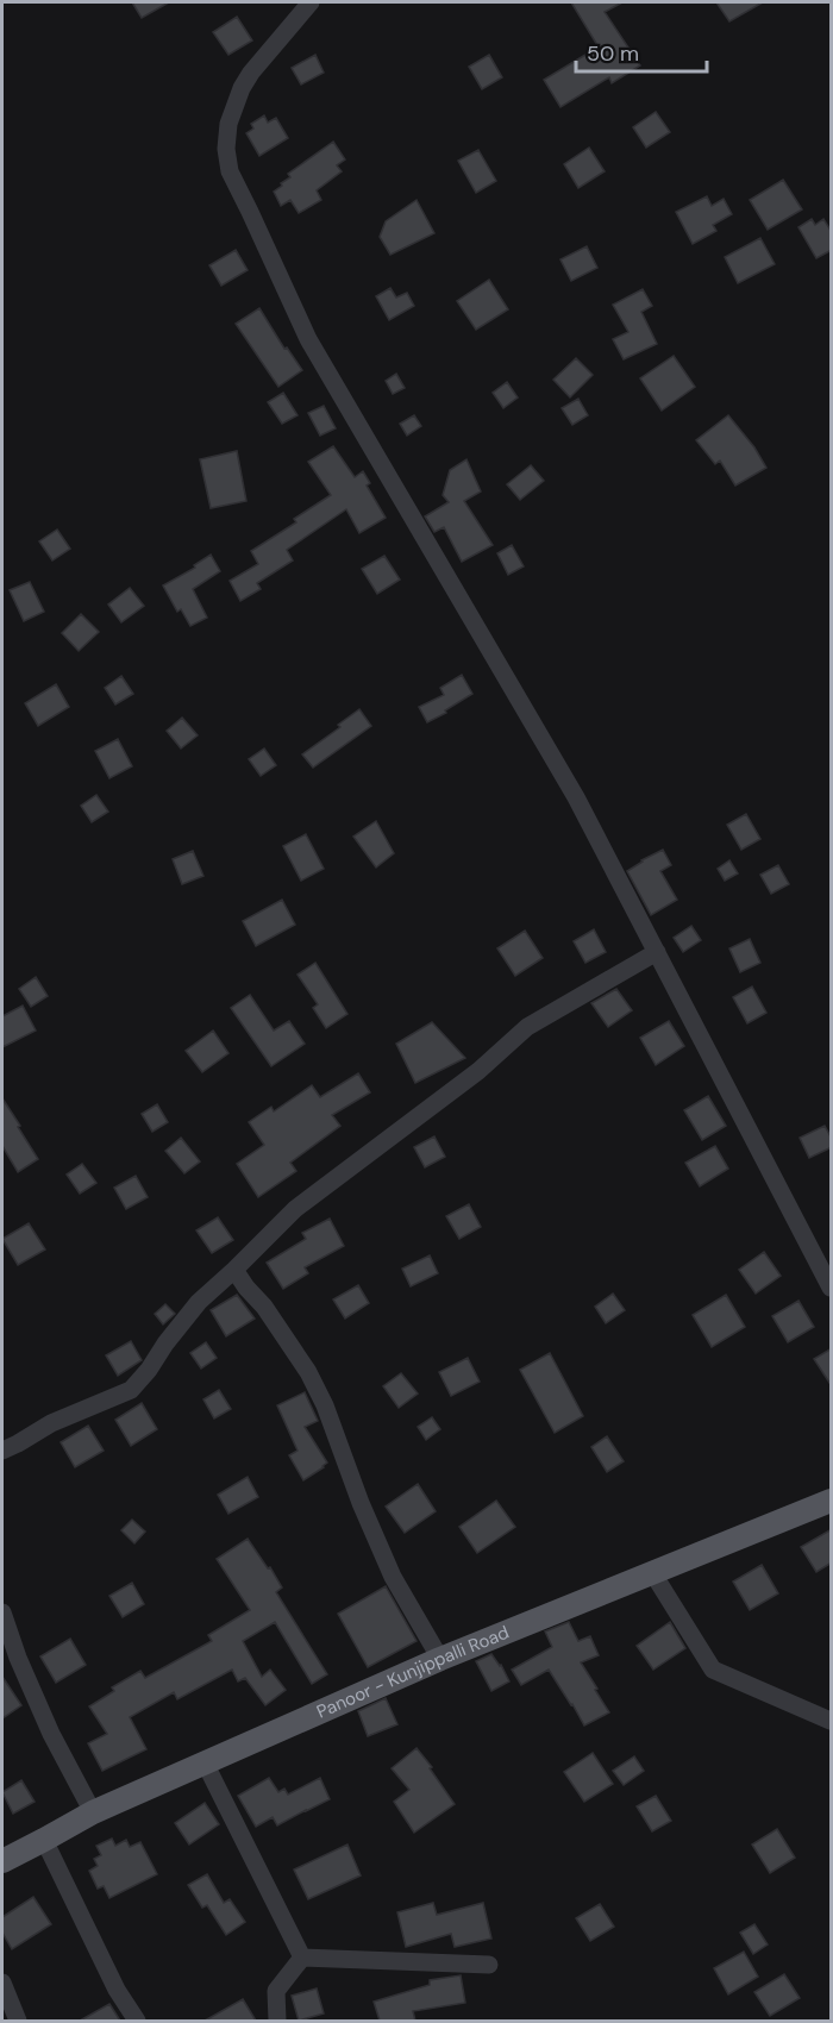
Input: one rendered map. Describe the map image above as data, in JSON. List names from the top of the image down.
{
  "streets": {
    "main road": ["Panoor - Kunjippalli Road"]
  },
  "scale_bar": "50 m"
}
